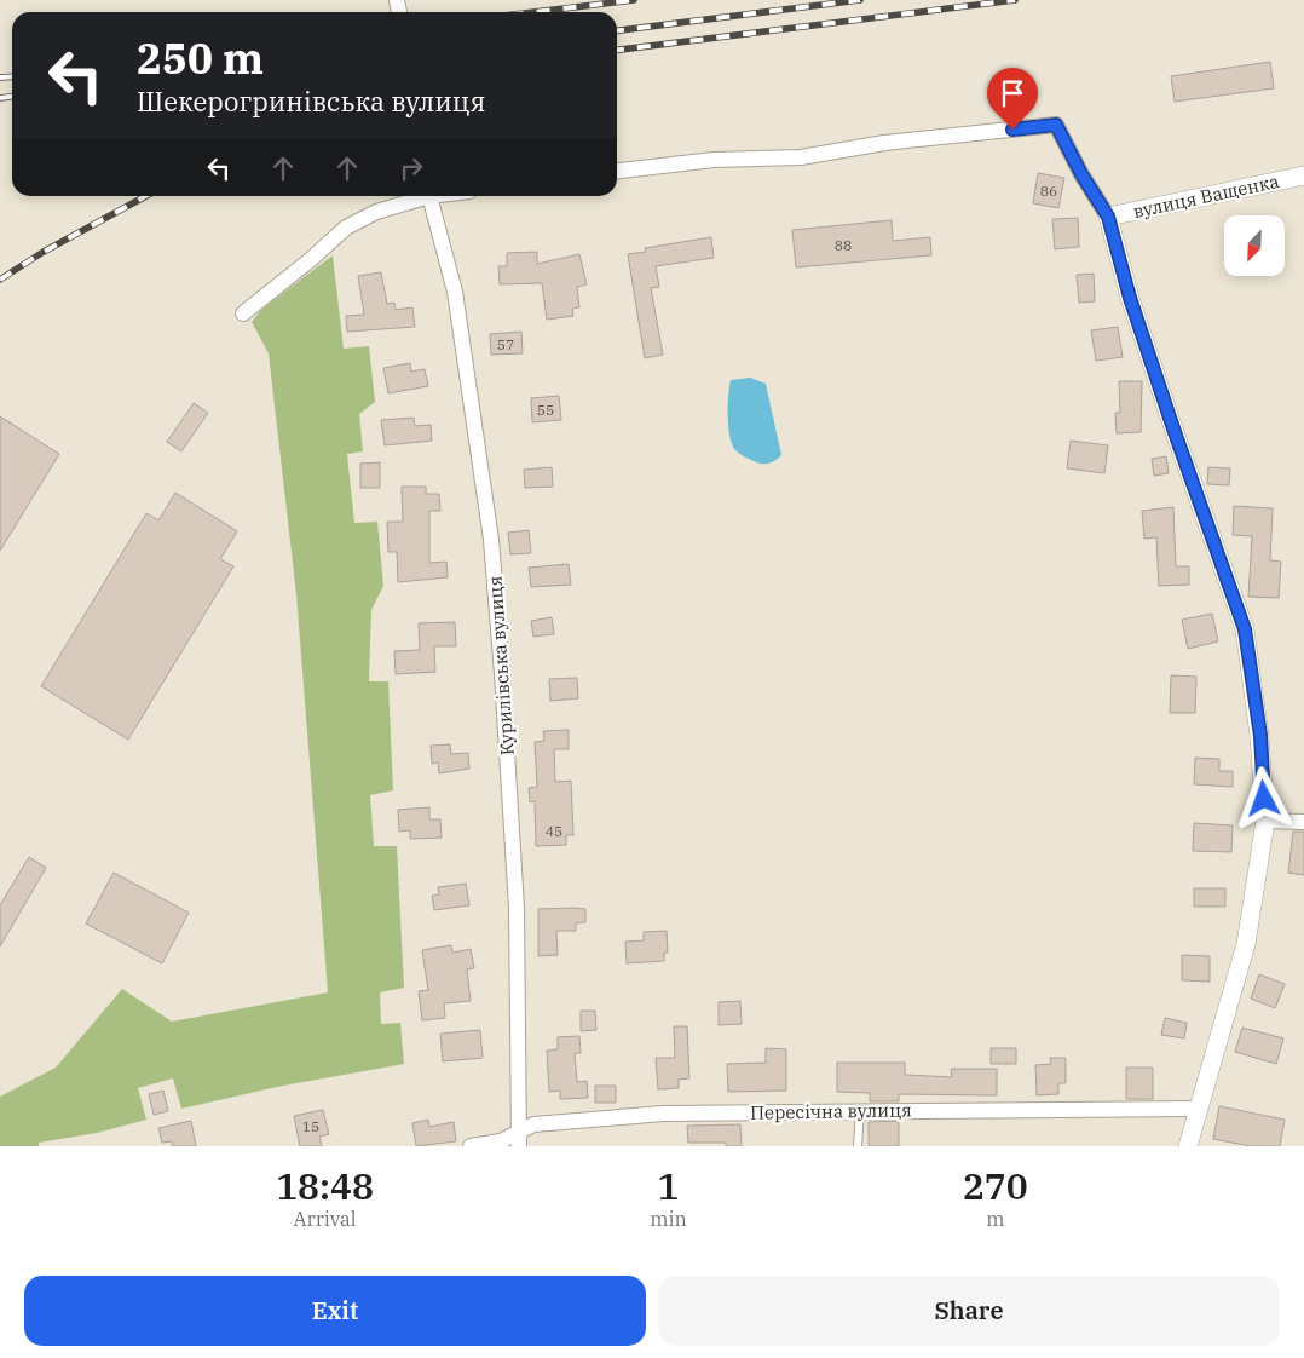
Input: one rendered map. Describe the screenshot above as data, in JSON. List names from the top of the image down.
{
  "streets": {
    "street": ["вулиця Ващенка", "Курилівська вулиця", "Пересічна вулиця"]
  },
  "crossings": [
    ["Курилівська вулиця", "Пересічна вулиця"]
  ],
  "house_numbers": [
    "86",
    "88",
    "57",
    "55",
    "45",
    "15"
  ],
  "north": "bottom left",
  "page": {
    "turn": ["250 m", "Шекерогринівська вулиця"],
    "eta": [
      "18:48",
      "Arrival",
      "1",
      "min",
      "270",
      "m"
    ],
    "buttons": ["Exit", "Share"]
  }
}
